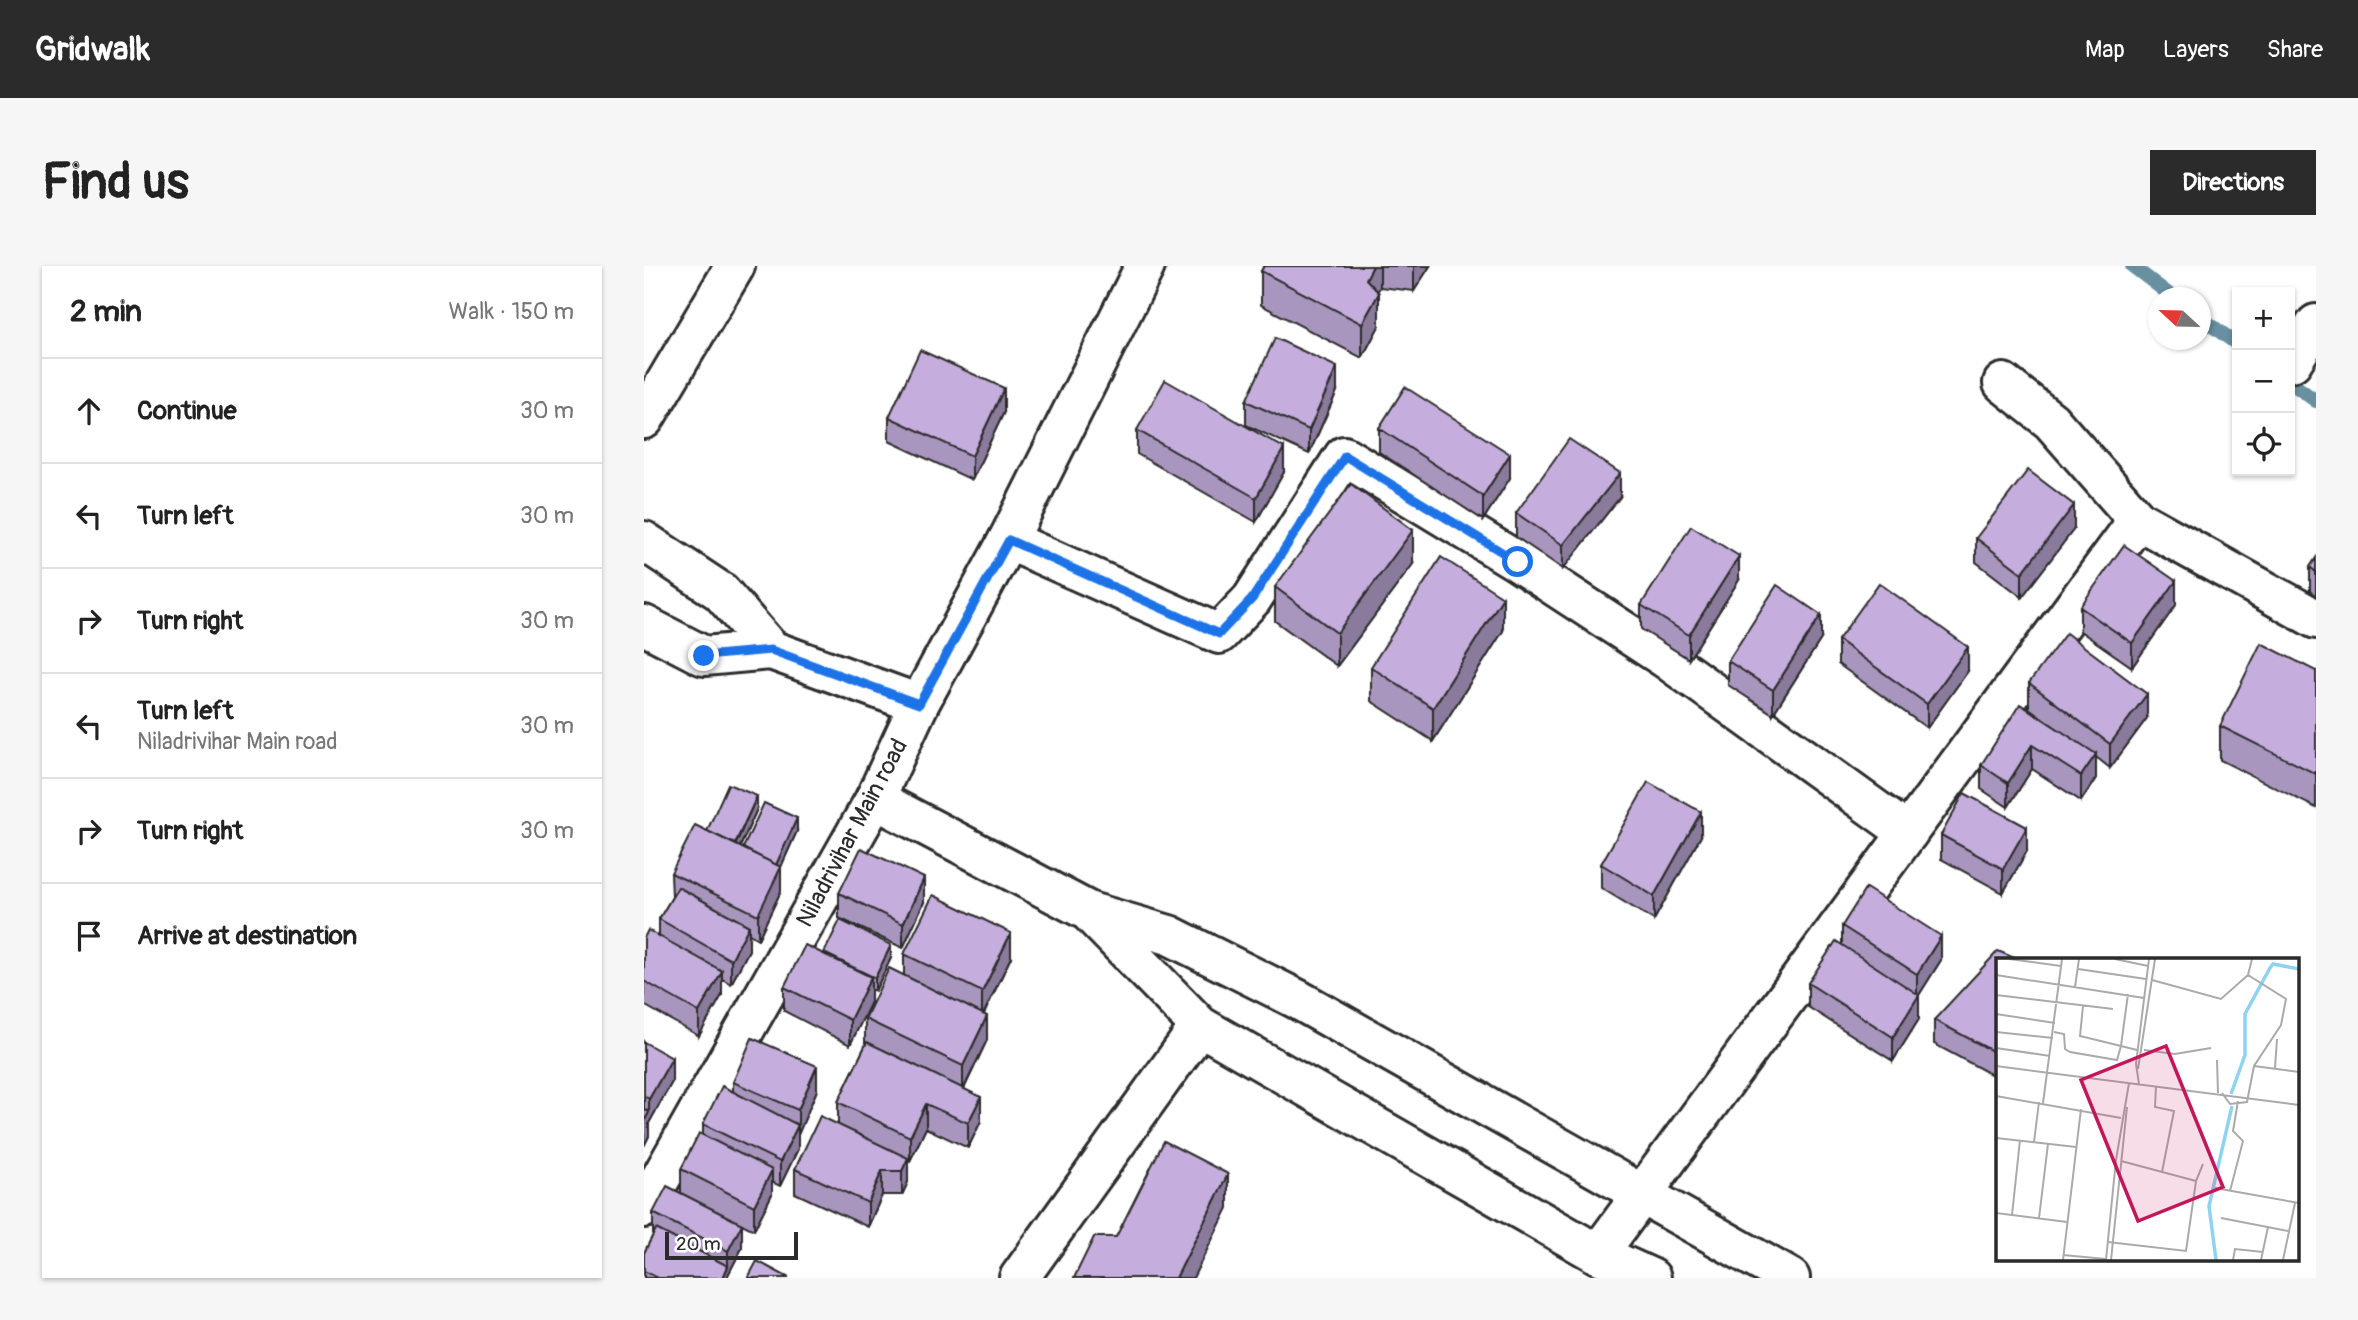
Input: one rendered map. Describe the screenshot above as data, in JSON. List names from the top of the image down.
{
  "streets": {
    "street": ["Niladrivihar Main road"]
  },
  "scale_bar": "20 m",
  "north": "left",
  "page": {
    "header": "Gridwalk",
    "nav": ["Map", "Layers", "Share"],
    "buttons": "Directions",
    "title": "Find us",
    "heading": ["2 min", "Walk · 150 m"],
    "map_buttons": ["+", "−"],
    "list": [
      ["Continue", "30 m"],
      ["Turn left", "30 m"],
      ["Turn right", "30 m"],
      ["Turn left", "Niladrivihar Main road", "30 m"],
      ["Turn right", "30 m"],
      "Arrive at destination"
    ],
    "scale": "20 m"
  }
}
